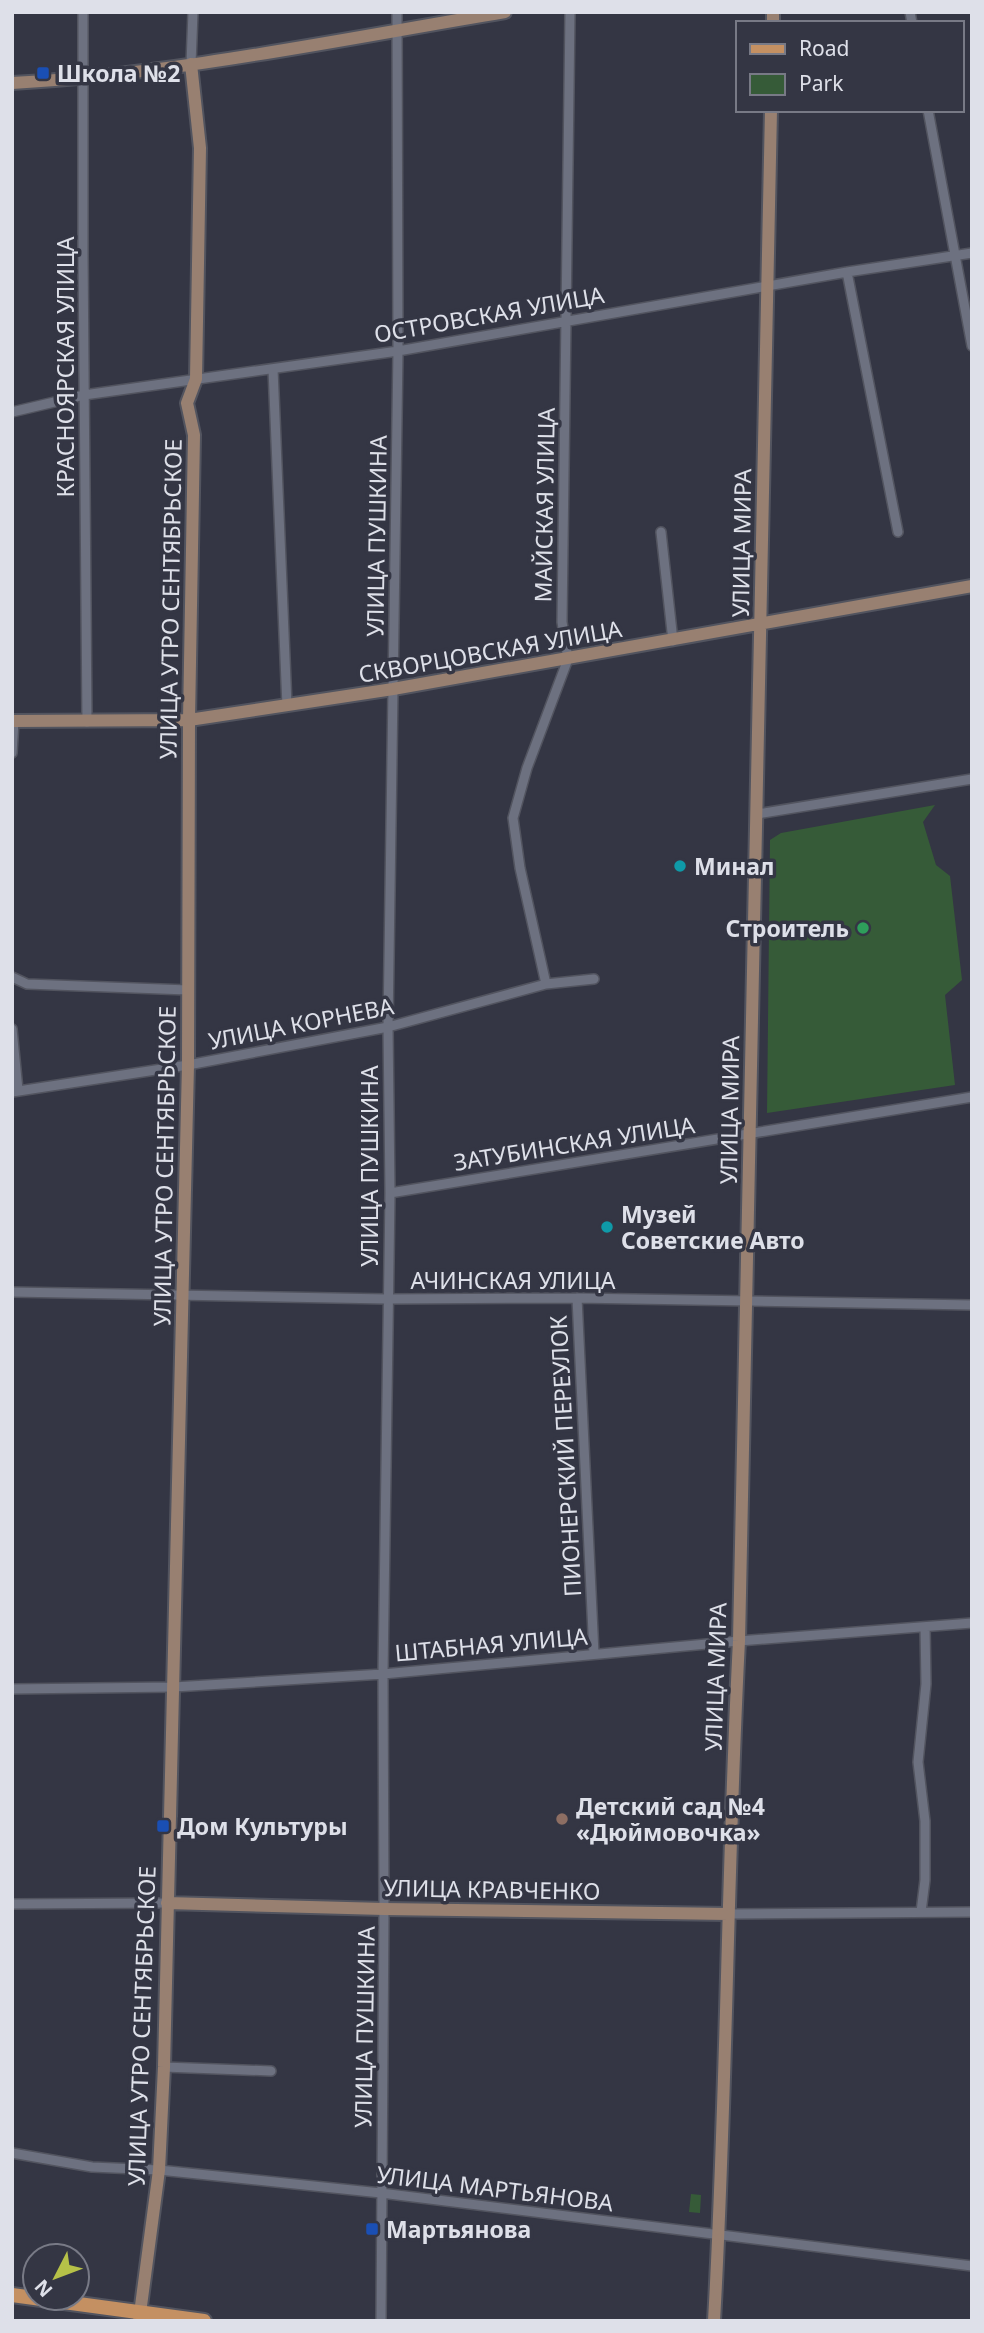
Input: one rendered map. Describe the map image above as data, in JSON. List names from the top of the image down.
{
  "streets": {
    "street": [
      "ОСТРОВСКАЯ УЛИЦА",
      "КРАСНОЯРСКАЯ УЛИЦА",
      "МАЙСКАЯ УЛИЦА",
      "УЛИЦА ПУШКИНА",
      "УЛИЦА МИРА",
      "УЛИЦА УТРО СЕНТЯБРЬСКОЕ",
      "СКВОРЦОВСКАЯ УЛИЦА",
      "УЛИЦА КОРНЕВА",
      "ЗАТУБИНСКАЯ УЛИЦА",
      "АЧИНСКАЯ УЛИЦА",
      "ПИОНЕРСКИЙ ПЕРЕУЛОК",
      "ШТАБНАЯ УЛИЦА",
      "УЛИЦА КРАВЧЕНКО",
      "УЛИЦА МАРТЬЯНОВА"
    ]
  },
  "crossings": [
    ["ОСТРОВСКАЯ УЛИЦА", "КРАСНОЯРСКАЯ УЛИЦА"],
    ["ОСТРОВСКАЯ УЛИЦА", "МАЙСКАЯ УЛИЦА"],
    ["ОСТРОВСКАЯ УЛИЦА", "УЛИЦА ПУШКИНА"],
    ["ОСТРОВСКАЯ УЛИЦА", "УЛИЦА МИРА"],
    ["ОСТРОВСКАЯ УЛИЦА", "УЛИЦА УТРО СЕНТЯБРЬСКОЕ"],
    ["КРАСНОЯРСКАЯ УЛИЦА", "СКВОРЦОВСКАЯ УЛИЦА"],
    ["МАЙСКАЯ УЛИЦА", "СКВОРЦОВСКАЯ УЛИЦА"],
    ["МАЙСКАЯ УЛИЦА", "УЛИЦА КОРНЕВА"],
    ["УЛИЦА ПУШКИНА", "СКВОРЦОВСКАЯ УЛИЦА"],
    ["УЛИЦА ПУШКИНА", "УЛИЦА КОРНЕВА"],
    ["УЛИЦА ПУШКИНА", "ЗАТУБИНСКАЯ УЛИЦА"],
    ["УЛИЦА ПУШКИНА", "АЧИНСКАЯ УЛИЦА"],
    ["УЛИЦА ПУШКИНА", "ШТАБНАЯ УЛИЦА"],
    ["УЛИЦА ПУШКИНА", "УЛИЦА КРАВЧЕНКО"],
    ["УЛИЦА ПУШКИНА", "УЛИЦА МАРТЬЯНОВА"],
    ["УЛИЦА МИРА", "СКВОРЦОВСКАЯ УЛИЦА"],
    ["УЛИЦА МИРА", "ЗАТУБИНСКАЯ УЛИЦА"],
    ["УЛИЦА МИРА", "АЧИНСКАЯ УЛИЦА"],
    ["УЛИЦА МИРА", "ШТАБНАЯ УЛИЦА"],
    ["УЛИЦА МИРА", "УЛИЦА КРАВЧЕНКО"],
    ["УЛИЦА МИРА", "УЛИЦА МАРТЬЯНОВА"],
    ["УЛИЦА УТРО СЕНТЯБРЬСКОЕ", "СКВОРЦОВСКАЯ УЛИЦА"],
    ["УЛИЦА УТРО СЕНТЯБРЬСКОЕ", "УЛИЦА КОРНЕВА"],
    ["УЛИЦА УТРО СЕНТЯБРЬСКОЕ", "АЧИНСКАЯ УЛИЦА"],
    ["УЛИЦА УТРО СЕНТЯБРЬСКОЕ", "ШТАБНАЯ УЛИЦА"],
    ["УЛИЦА УТРО СЕНТЯБРЬСКОЕ", "УЛИЦА КРАВЧЕНКО"],
    ["УЛИЦА УТРО СЕНТЯБРЬСКОЕ", "УЛИЦА МАРТЬЯНОВА"],
    ["АЧИНСКАЯ УЛИЦА", "ПИОНЕРСКИЙ ПЕРЕУЛОК"],
    ["ПИОНЕРСКИЙ ПЕРЕУЛОК", "ШТАБНАЯ УЛИЦА"]
  ],
  "places": {
    "transit": ["Школа №2", "Дом Культуры", "Мартьянова"],
    "other": [
      "Минал",
      "Строитель",
      "Музей Советские Авто",
      "Детский сад №4 «Дюймовочка»"
    ]
  },
  "legend": ["Road", "Park"],
  "north": "bottom left"
}
